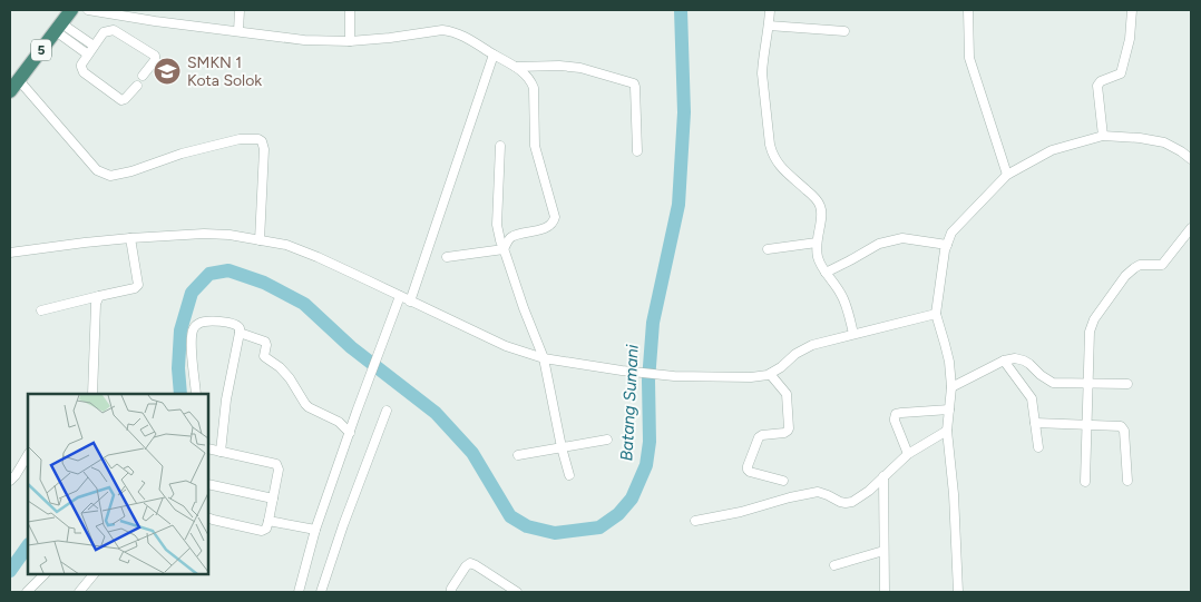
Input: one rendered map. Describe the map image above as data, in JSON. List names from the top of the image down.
{
  "streets": {
    "highway": ["5"]
  },
  "water": ["Batang Sumani"],
  "places": {
    "school or university": ["SMKN 1 Kota Solok"]
  }
}
